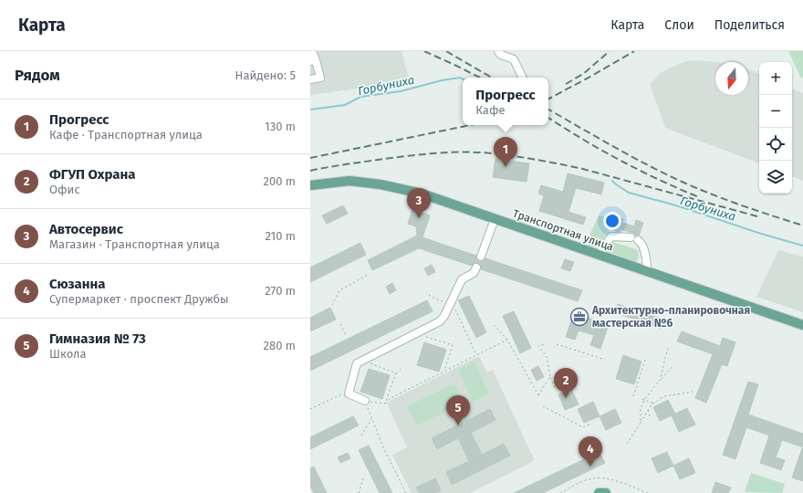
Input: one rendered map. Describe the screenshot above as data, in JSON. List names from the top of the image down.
{
  "streets": {
    "main road": ["Транспортная улица"]
  },
  "water": ["Горбуниха"],
  "places": {
    "office": ["Архитектурно-планировочная мастерская №6"]
  },
  "north": "bottom",
  "page": {
    "header": "Карта",
    "nav": ["Карта", "Слои", "Поделиться"],
    "heading": ["Рядом", "Найдено: 5"],
    "map_buttons": ["+", "−"],
    "popup": ["Прогресс", "Кафе"],
    "list": [
      {
        "mark": "1",
        "name": "Прогресс",
        "note": "Кафе · Транспортная улица",
        "value": "130 m"
      },
      {
        "mark": "2",
        "name": "ФГУП Охрана",
        "note": "Офис",
        "value": "200 m"
      },
      {
        "mark": "3",
        "name": "Автосервис",
        "note": "Магазин · Транспортная улица",
        "value": "210 m"
      },
      {
        "mark": "4",
        "name": "Сюзанна",
        "note": "Супермаркет · проспект Дружбы",
        "value": "270 m"
      },
      {
        "mark": "5",
        "name": "Гимназия № 73",
        "note": "Школа",
        "value": "280 m"
      }
    ],
    "pins": [
      "1",
      "3",
      "2",
      "5",
      "4"
    ]
  }
}
